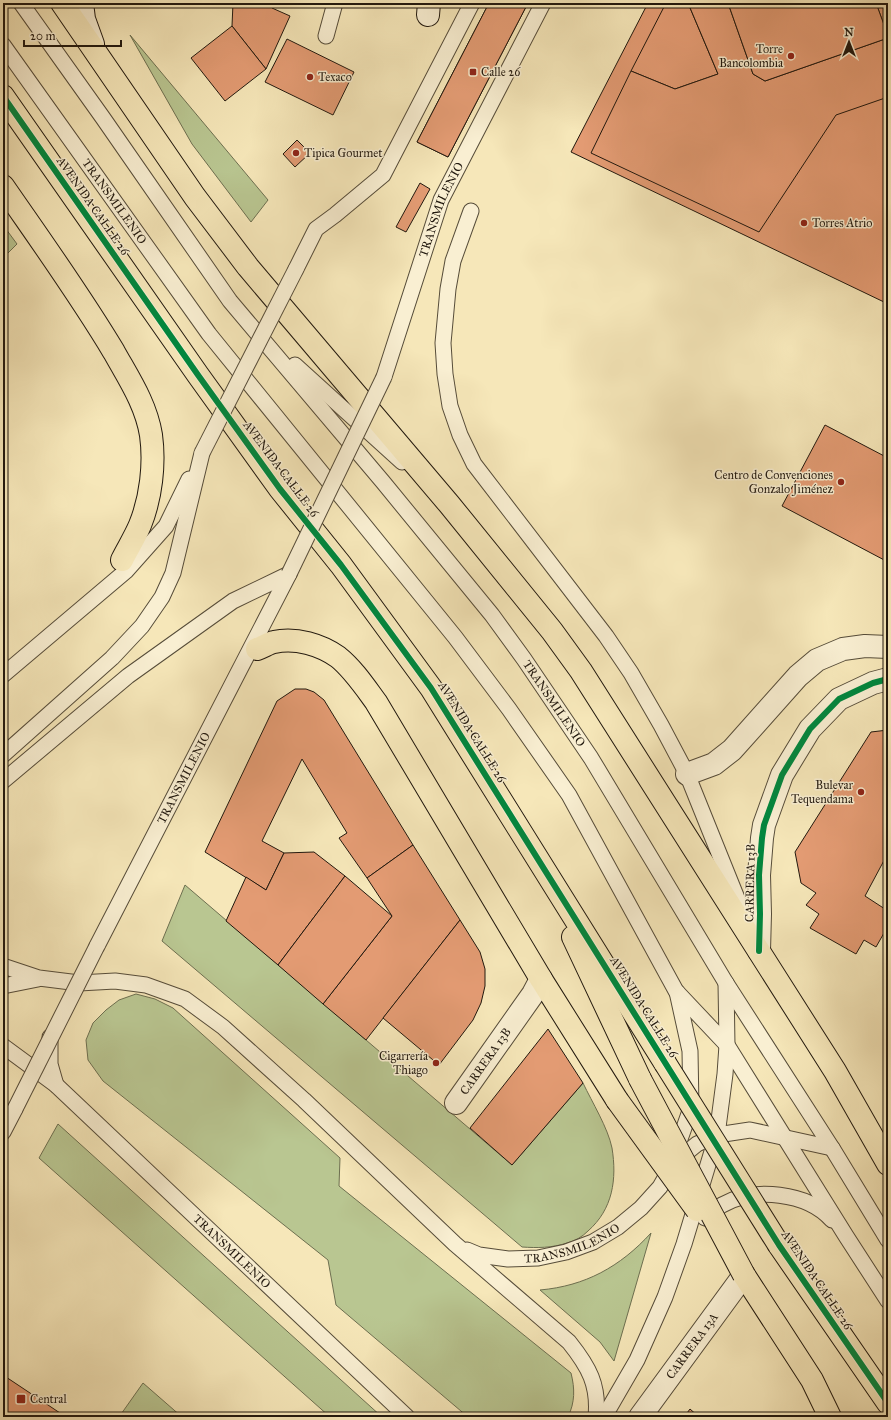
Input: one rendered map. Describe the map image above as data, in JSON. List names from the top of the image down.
{
  "streets": {
    "main road": ["AVENIDA CALLE 26"],
    "street": ["CARRERA 13B", "CARRERA 13A"],
    "lane": ["TRANSMILENIO"]
  },
  "places": {
    "other": [
      "Torre Bancolombia",
      "Texaco",
      "Tipica Gourmet",
      "Torres Atrio",
      "Centro de Convenciones Gonzalo Jiménez",
      "Bulevar Tequendama",
      "Cigarrería Thiago"
    ],
    "transit": ["Calle 26", "Central"]
  },
  "scale_bar": "20 m",
  "north": "top"
}
